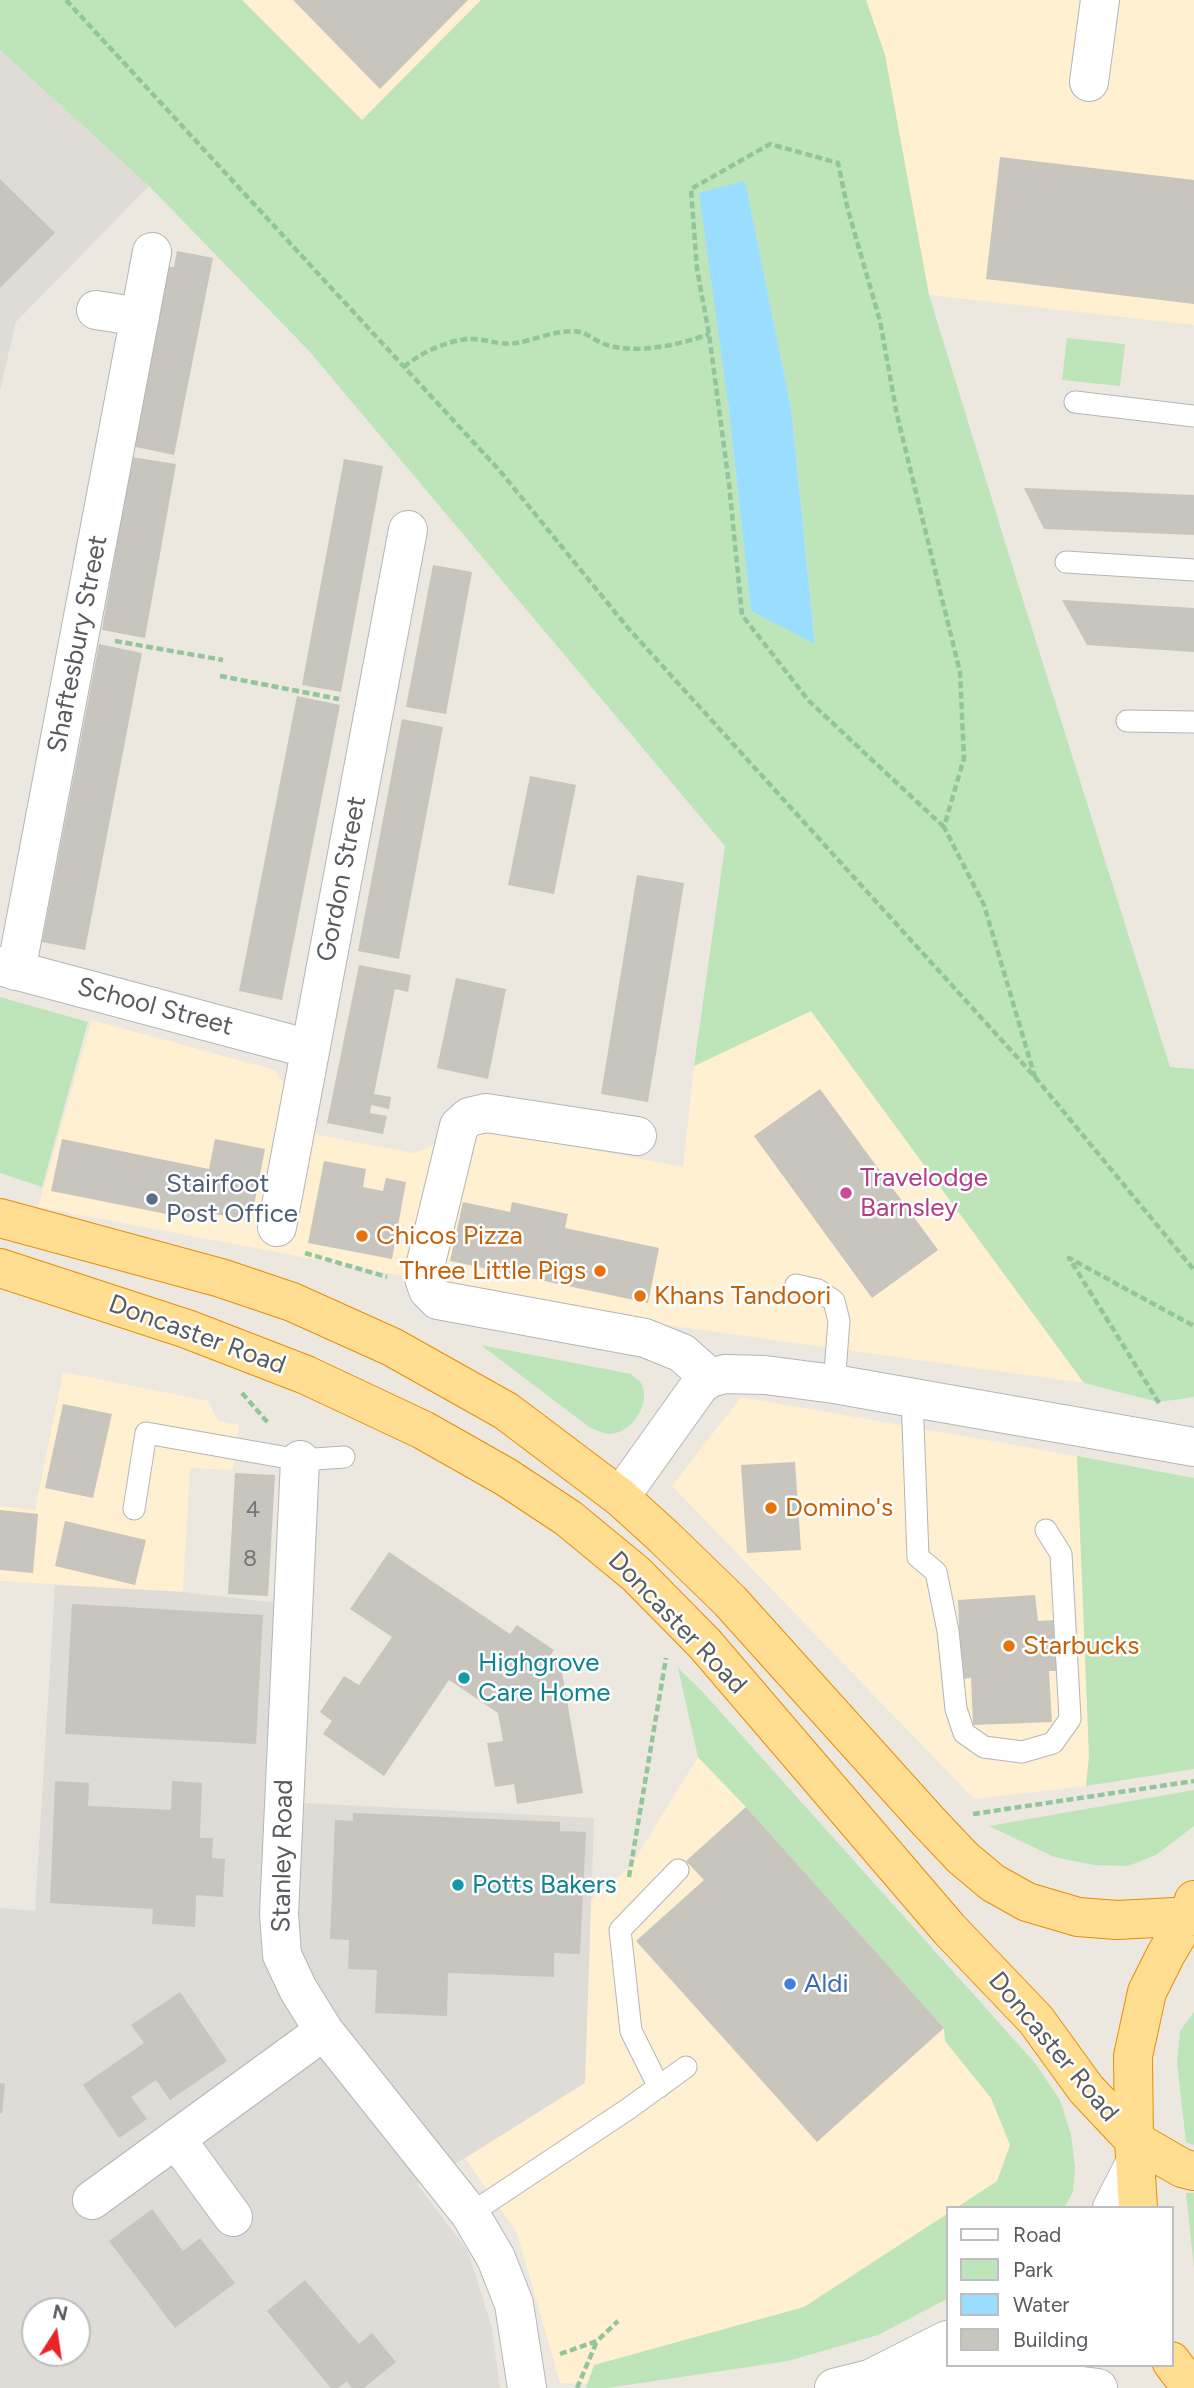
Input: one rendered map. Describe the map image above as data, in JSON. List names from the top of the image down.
{
  "streets": {
    "highway": ["Doncaster Road"],
    "street": [
      "Shaftesbury Street",
      "Gordon Street",
      "School Street",
      "Stanley Road"
    ]
  },
  "crossings": [
    ["Shaftesbury Street", "School Street"],
    ["Gordon Street", "School Street"]
  ],
  "places": [
    "Travelodge Barnsley",
    "Stairfoot Post Office",
    "Chicos Pizza",
    "Three Little Pigs",
    "Khans Tandoori",
    "Domino's",
    "Starbucks",
    "Highgrove Care Home",
    "Potts Bakers",
    "Aldi"
  ],
  "house_numbers": ["4", "8"],
  "legend": [
    "Road",
    "Park",
    "Water",
    "Building"
  ],
  "north": "top"
}
